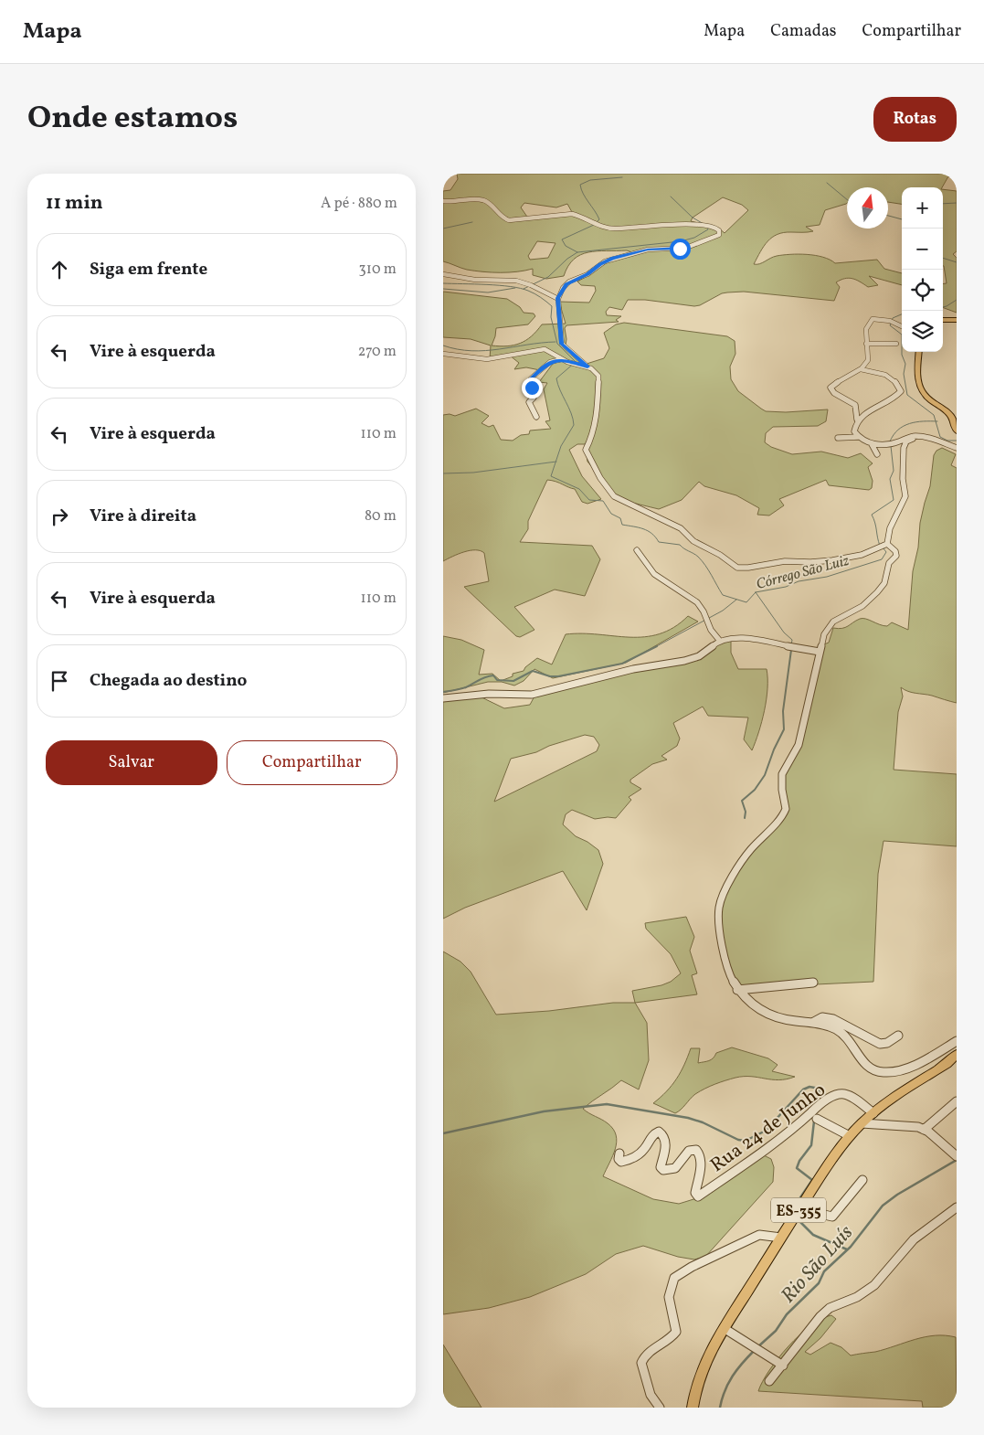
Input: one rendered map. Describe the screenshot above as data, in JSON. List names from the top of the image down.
{
  "streets": {
    "main road": ["ES-355"],
    "street": ["Rua 24 de Junho"]
  },
  "crossings": [
    ["Rua 24 de Junho", "ES-355"]
  ],
  "water": ["Córrego São Luiz", "Rio São Luís"],
  "north": "top",
  "page": {
    "header": "Mapa",
    "nav": ["Mapa", "Camadas", "Compartilhar"],
    "title": "Onde estamos",
    "buttons": [
      "Rotas",
      ["Salvar", "Compartilhar"]
    ],
    "heading": ["11 min", "A pé · 880 m"],
    "map_buttons": ["+", "−"],
    "list": [
      ["Siga em frente", "310 m"],
      ["Vire à esquerda", "270 m"],
      ["Vire à esquerda", "110 m"],
      ["Vire à direita", "80 m"],
      ["Vire à esquerda", "110 m"],
      "Chegada ao destino"
    ]
  }
}
